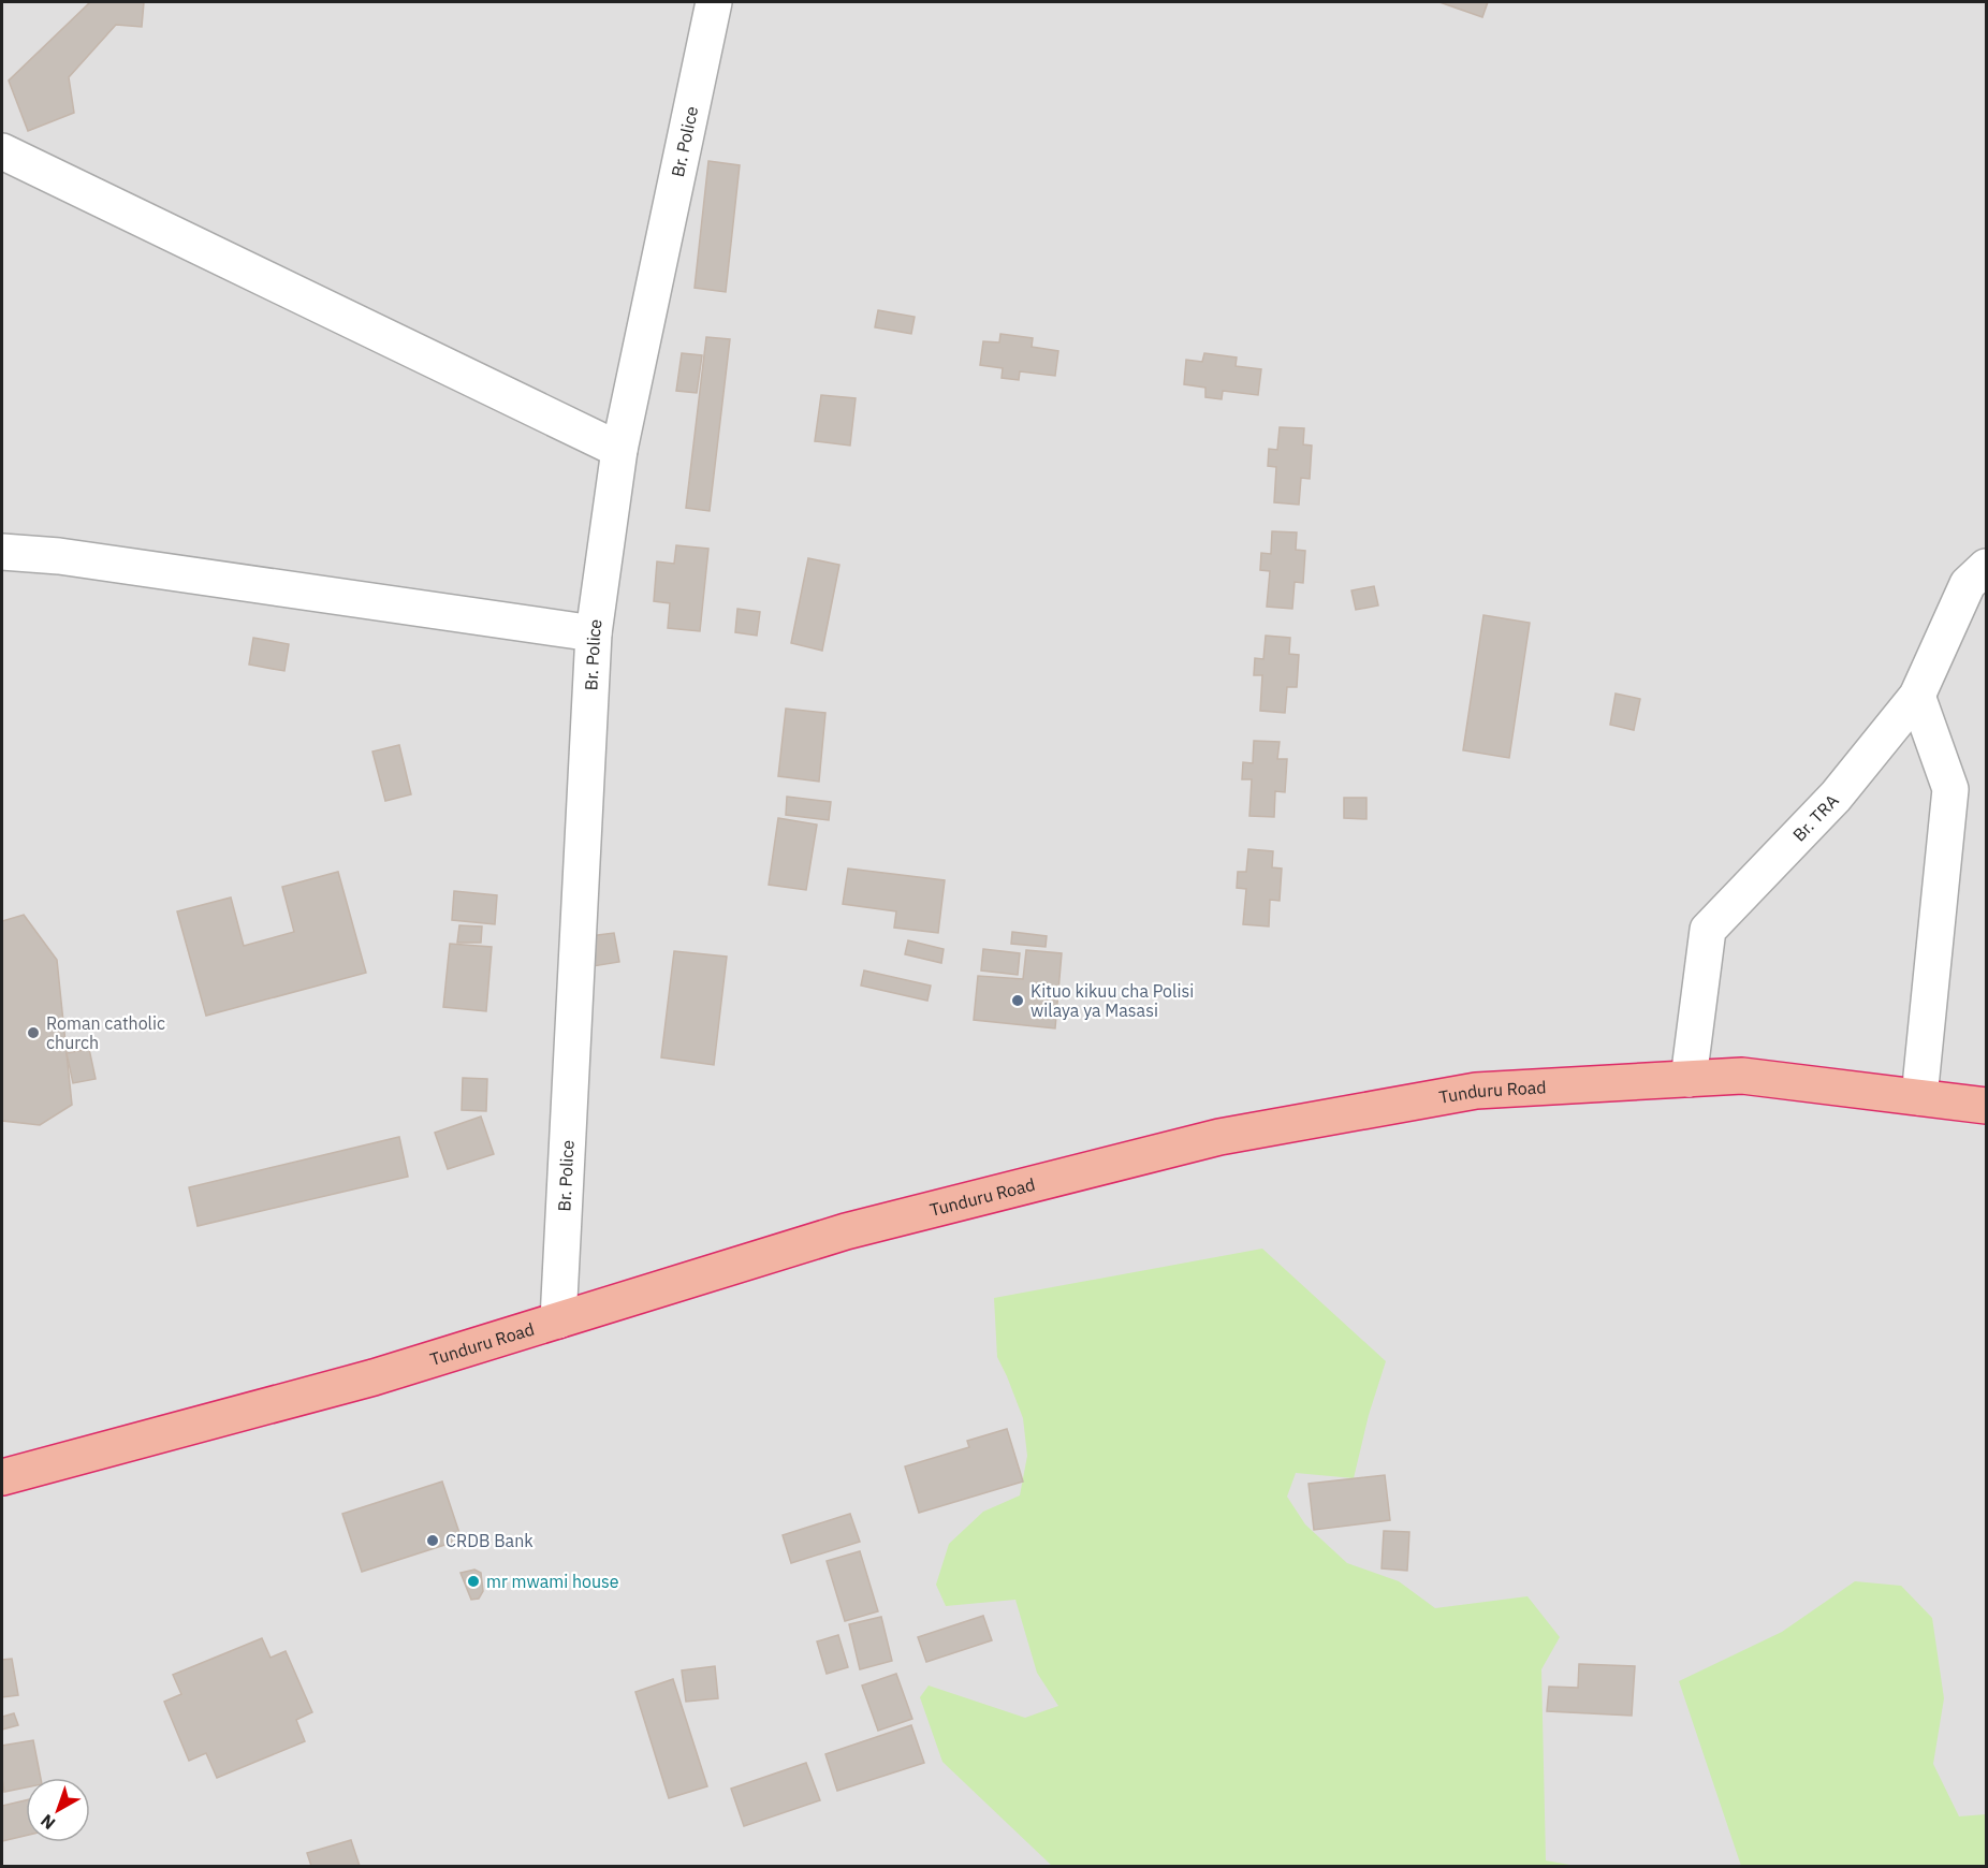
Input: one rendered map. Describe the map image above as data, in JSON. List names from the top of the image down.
{
  "streets": {
    "highway": ["Tunduru Road"],
    "street": ["Br. Police", "Br. TRA"]
  },
  "crossings": [
    ["Br. Police", "Tunduru Road"],
    ["Br. TRA", "Tunduru Road"]
  ],
  "places": [
    "Kituo kikuu cha Polisi wilaya ya Masasi",
    "Roman catholic church",
    "CRDB Bank",
    "mr mwami house"
  ],
  "north": "bottom left"
}
